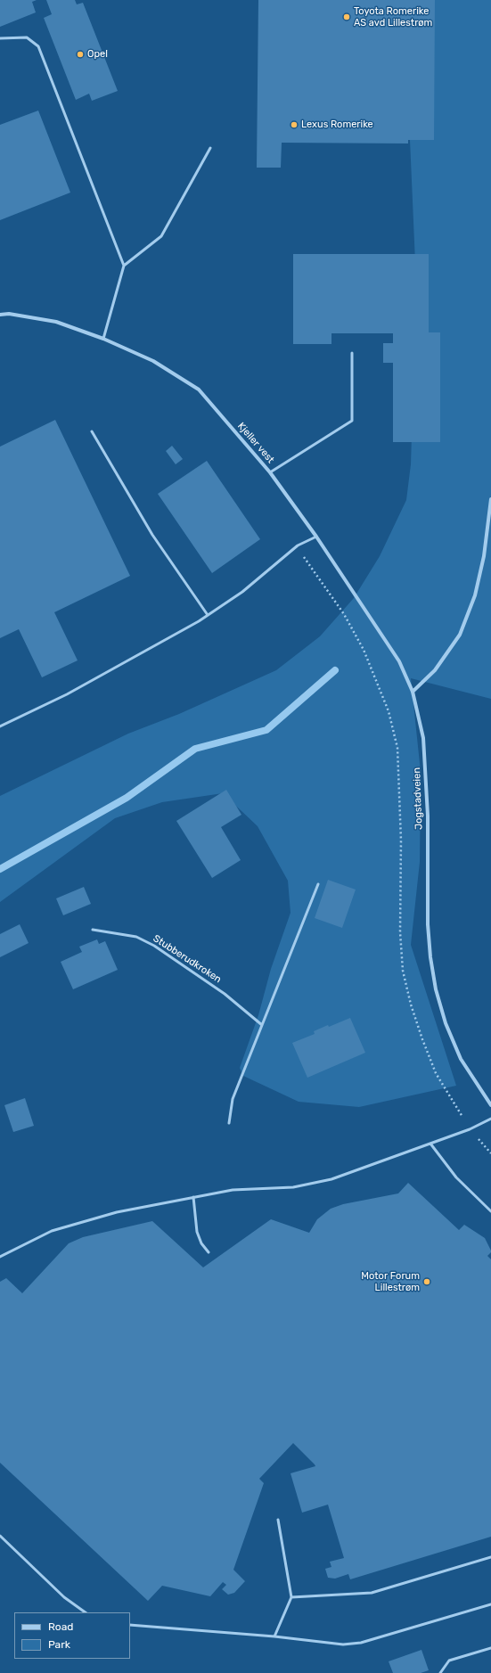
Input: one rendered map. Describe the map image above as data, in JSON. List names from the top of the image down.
{
  "streets": {
    "street": ["Kjeller vest", "Jogstadveien"],
    "lane": ["Stubberudkroken"]
  },
  "crossings": [
    ["Kjeller vest", "Jogstadveien"]
  ],
  "places": [
    "Toyota Romerike AS avd Lillestrøm",
    "Opel",
    "Lexus Romerike",
    "Motor Forum Lillestrøm"
  ],
  "legend": ["Road", "Park"]
}
